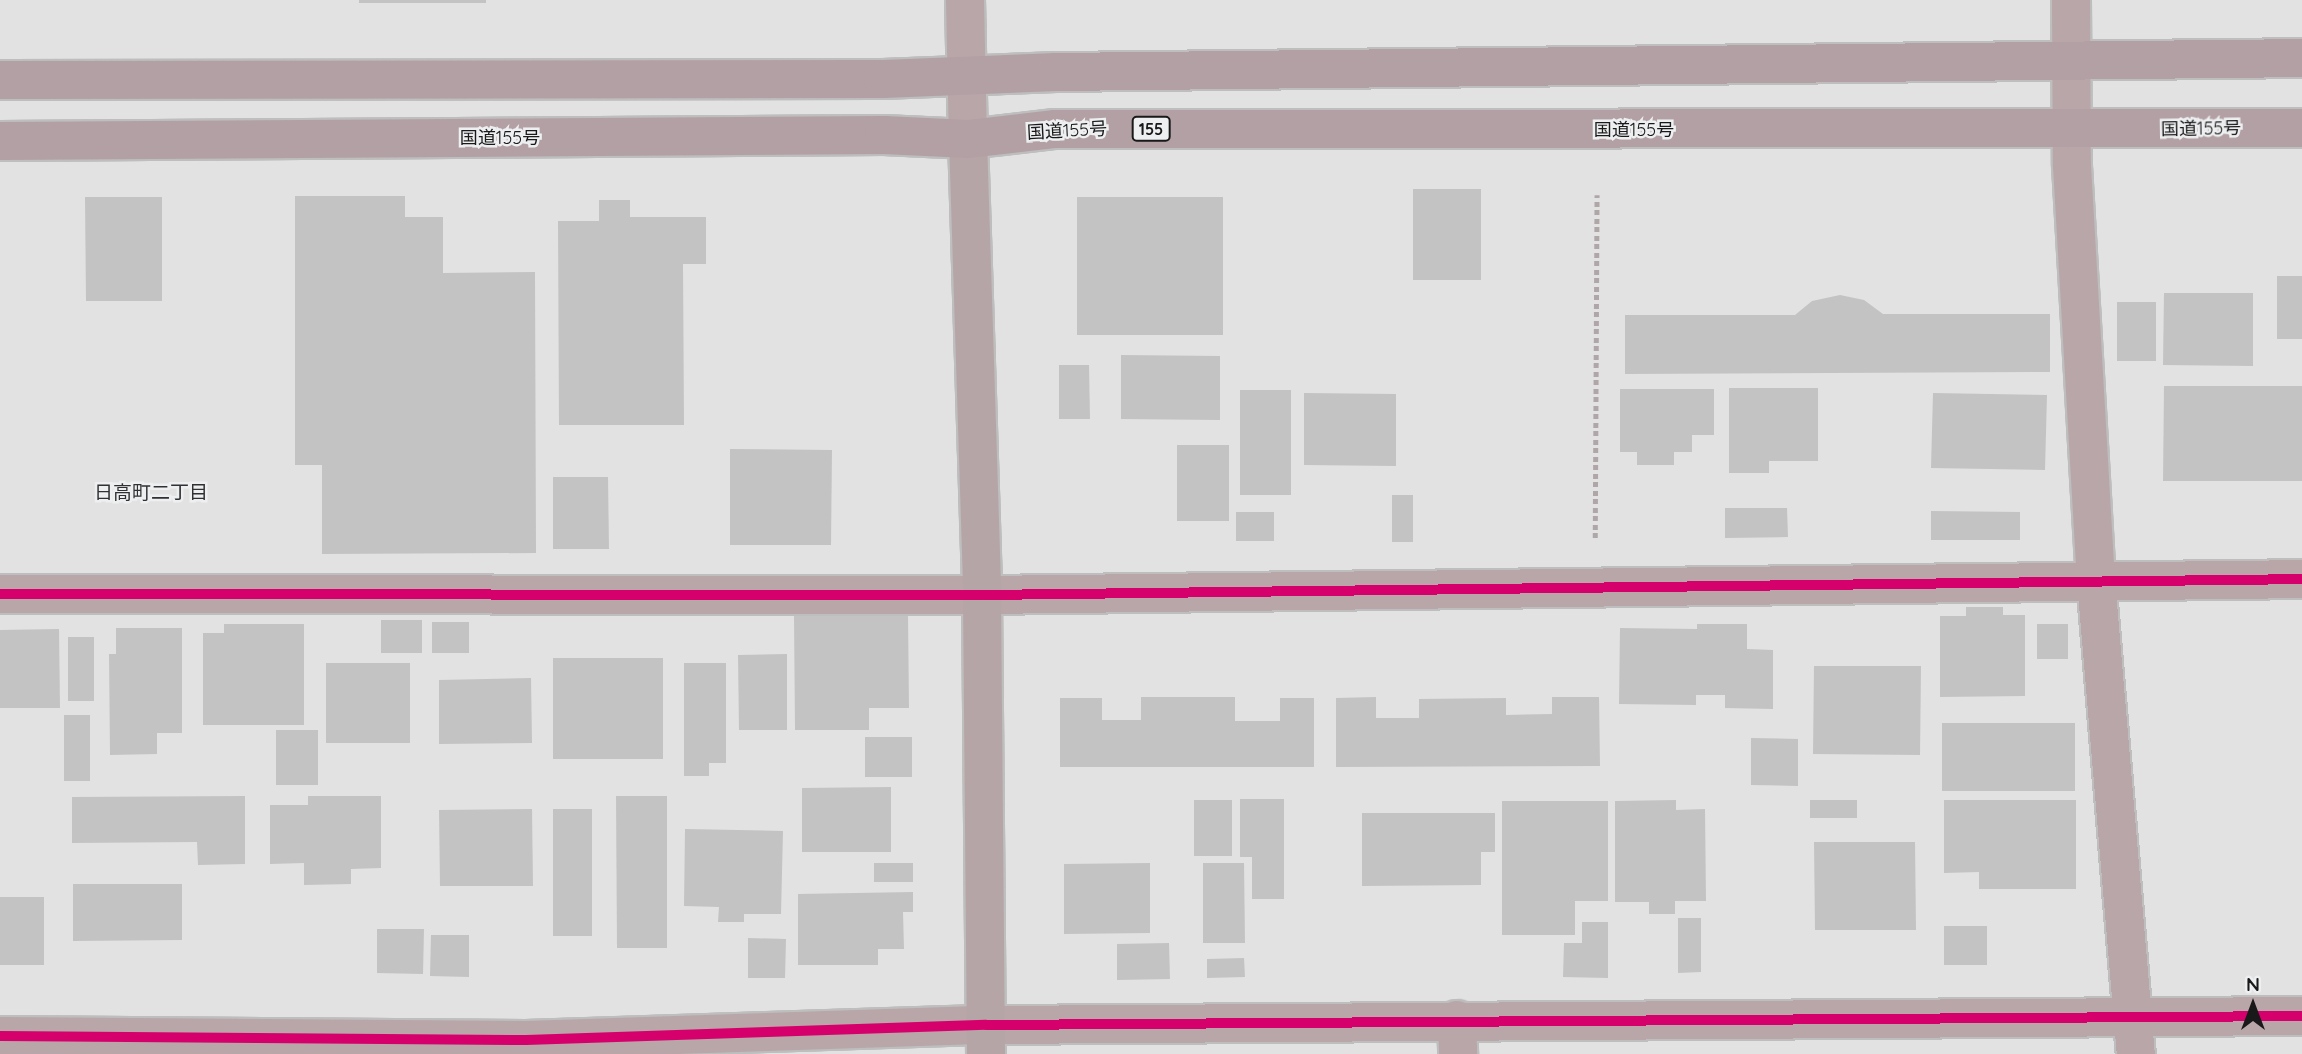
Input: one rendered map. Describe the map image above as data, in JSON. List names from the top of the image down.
{
  "streets": {
    "highway": ["155", "国道155号"]
  },
  "districts": ["日高町二丁目"],
  "north": "top"
}
